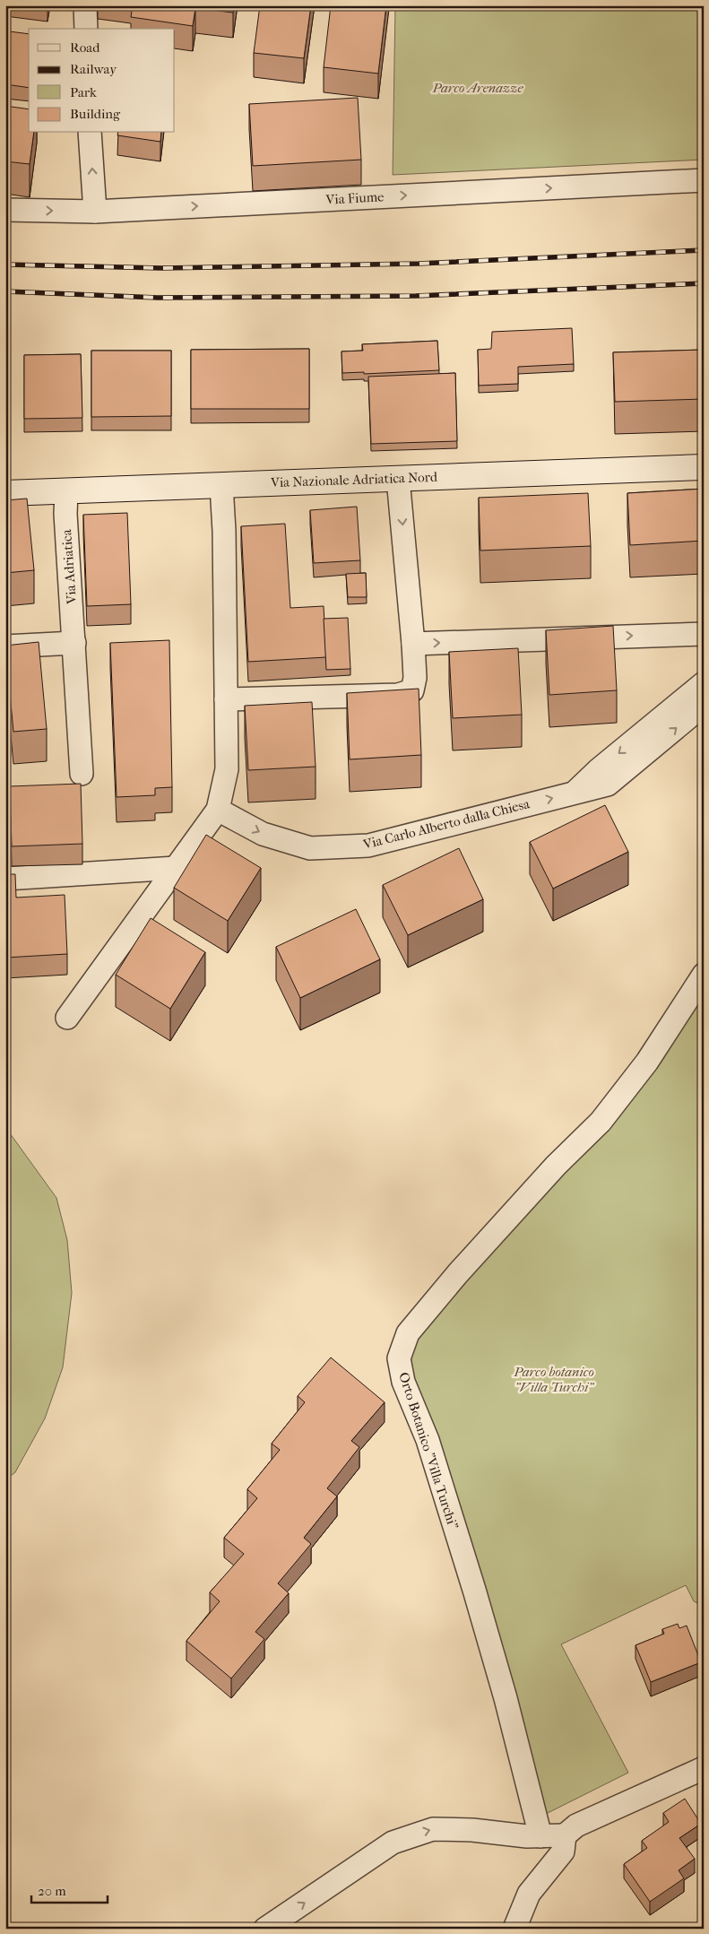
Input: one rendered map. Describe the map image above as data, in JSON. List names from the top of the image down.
{
  "streets": {
    "main road": ["Via Nazionale Adriatica Nord"],
    "street": [
      "Via Fiume",
      "Via Adriatica",
      "Via Carlo Alberto dalla Chiesa",
      "Orto Botanico \"Villa Turchi\""
    ]
  },
  "crossings": [
    ["Via Nazionale Adriatica Nord", "Via Adriatica"]
  ],
  "one_way": ["Via Fiume"],
  "parks": ["Parco Arenazze", "Parco botanico \"Villa Turchi\""],
  "legend": [
    "Road",
    "Railway",
    "Park",
    "Building"
  ],
  "scale_bar": "20 m"
}
